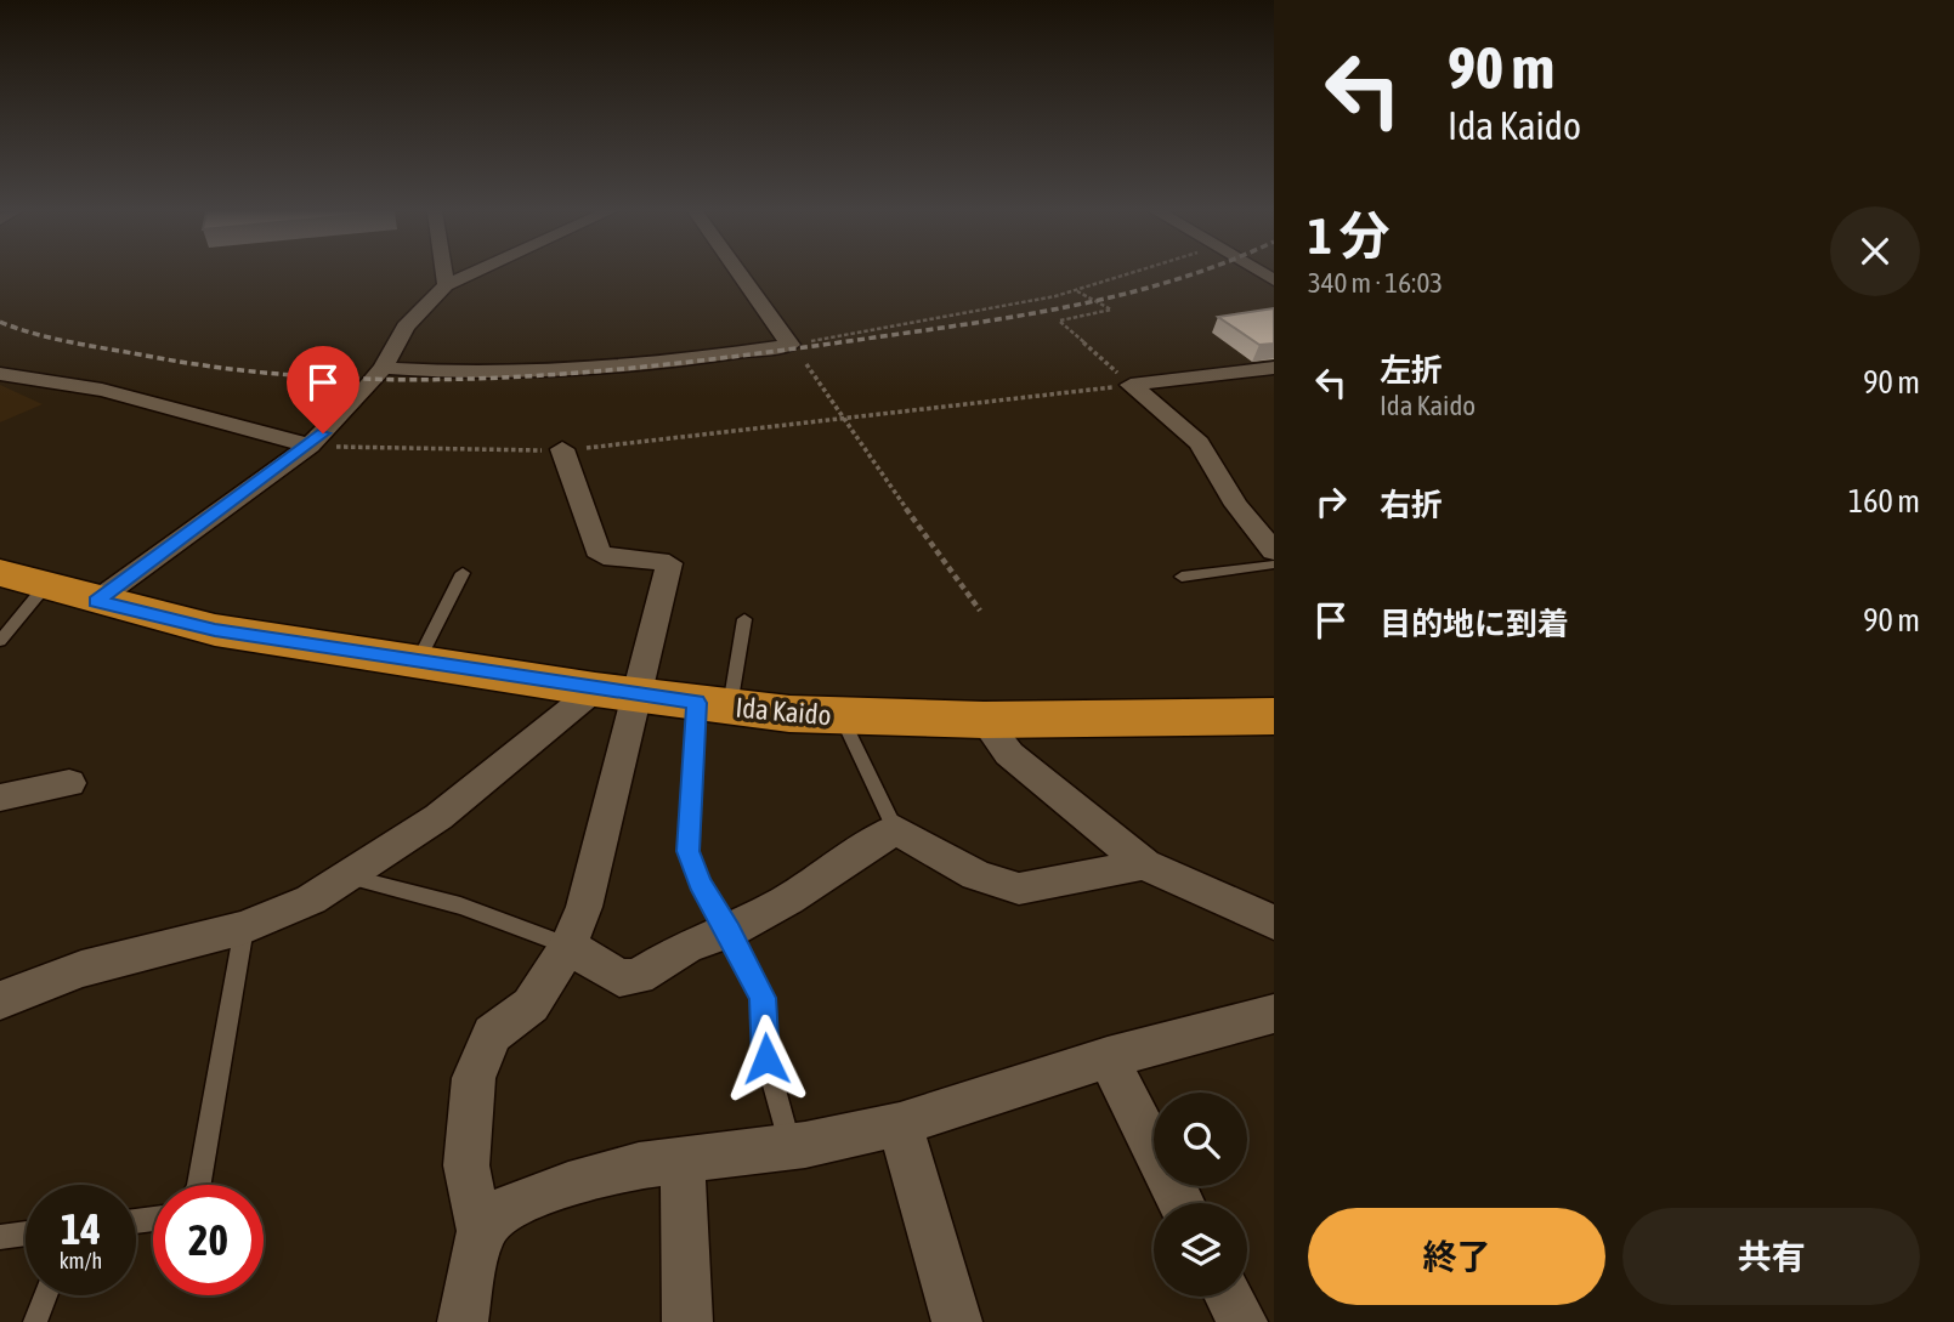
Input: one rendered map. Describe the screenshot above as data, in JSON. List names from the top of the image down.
{
  "streets": {
    "highway": ["Ida Kaido"]
  },
  "page": {
    "turn": ["90 m", "Ida Kaido"],
    "heading": ["1 分", "340 m · 16:03"],
    "list": [
      {
        "name": "左折",
        "note": "Ida Kaido",
        "value": "90 m"
      },
      {
        "name": "右折",
        "value": "160 m"
      },
      {
        "name": "目的地に到着",
        "value": "90 m"
      }
    ],
    "speed": "14 km/h",
    "limit": "20",
    "buttons": ["終了", "共有"]
  }
}
